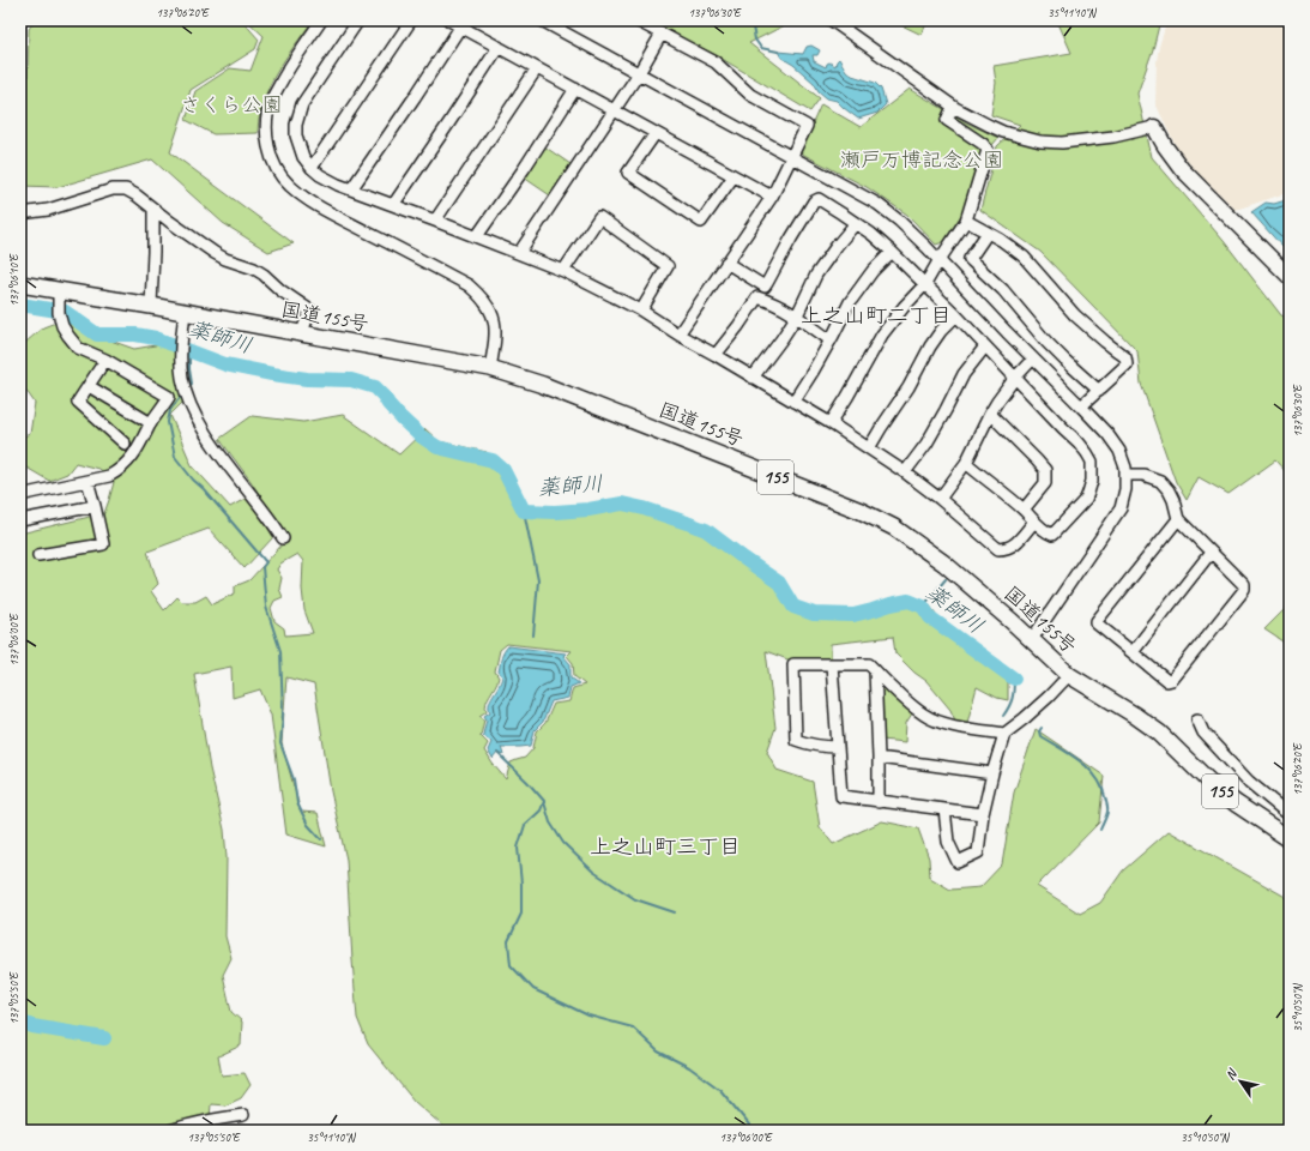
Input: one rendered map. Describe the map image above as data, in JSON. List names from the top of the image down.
{
  "streets": {
    "highway": ["国道155号", "155"]
  },
  "districts": ["上之山町二丁目", "上之山町三丁目"],
  "water": ["薬師川"],
  "parks": ["さくら公園", "瀬戸万博記念公園"],
  "north": "top left",
  "coordinates": [
    "137°06'20\"E",
    "137°06'30\"E",
    "35°11'10\"N",
    "137°06'10\"E",
    "137°06'00\"E",
    "137°05'50\"E",
    "35°10'50\"N"
  ]
}
